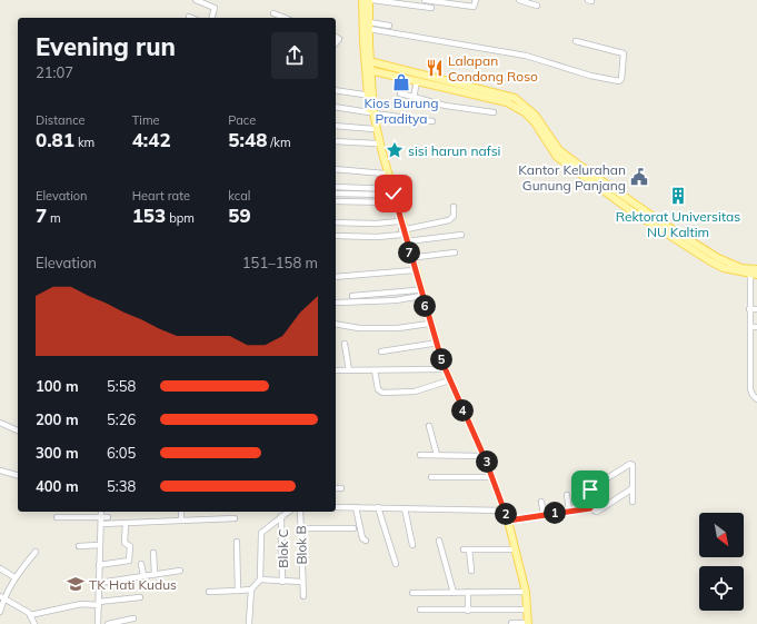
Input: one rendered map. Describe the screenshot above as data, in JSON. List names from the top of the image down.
{
  "streets": {
    "street": ["Blok B", "Blok C"]
  },
  "places": {
    "restaurant": ["Lalapan Condong Roso"],
    "shop": ["Kios Burung Praditya"],
    "place": ["sisi harun nafsi"],
    "public building": ["Kantor Kelurahan Gunung Panjang"],
    "building": ["Rektorat Universitas NU Kaltim"],
    "school or university": ["TK Hati Kudus"]
  },
  "north": "bottom right",
  "page": {
    "heading": ["Evening run", "21:07"],
    "stats": [
      ["Distance", "0.81 km"],
      ["Time", "4:42"],
      ["Pace", "5:48 /km"],
      ["Elevation", "7 m"],
      ["Heart rate", "153 bpm"],
      ["kcal", "59"]
    ],
    "pins": [
      "7",
      "6",
      "5",
      "4",
      "3",
      "1",
      "2"
    ],
    "chart": ["Elevation", "151–158 m"],
    "list": [
      {
        "name": "100 m",
        "note": "5:58"
      },
      {
        "name": "200 m",
        "note": "5:26"
      },
      {
        "name": "300 m",
        "note": "6:05"
      },
      {
        "name": "400 m",
        "note": "5:38"
      }
    ]
  }
}
